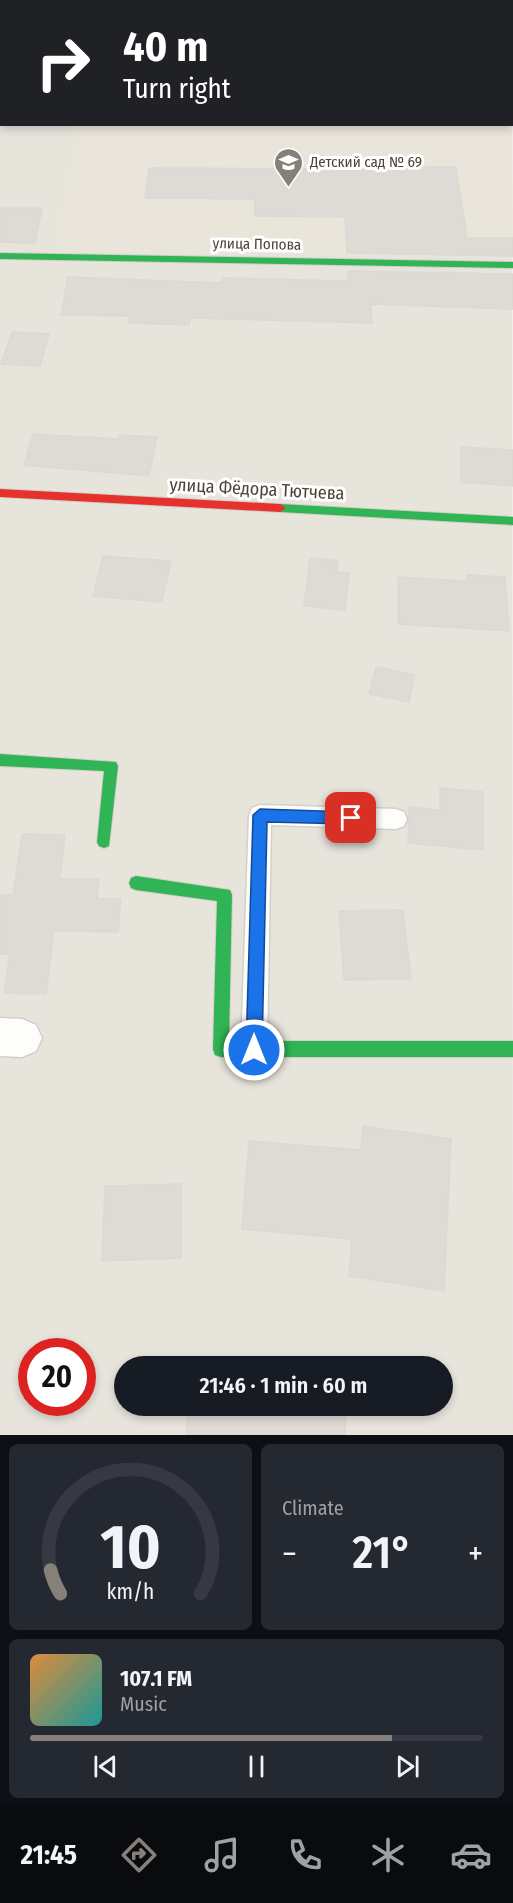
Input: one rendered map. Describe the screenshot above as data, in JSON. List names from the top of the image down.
{
  "streets": {
    "street": ["улица Попова", "улица Фёдора Тютчева"]
  },
  "places": {
    "school or university": ["Детский сад № 69"]
  },
  "page": {
    "turn": ["40 m", "Turn right"],
    "limit": "20",
    "trip": "21:46 · 1 min · 60 m",
    "tile": "Climate",
    "heat": ["−", "21°", "+"],
    "song": ["107.1 FM", "Music"],
    "tabs": "21:45",
    "gauge": ["10", "km/h"]
  }
}
